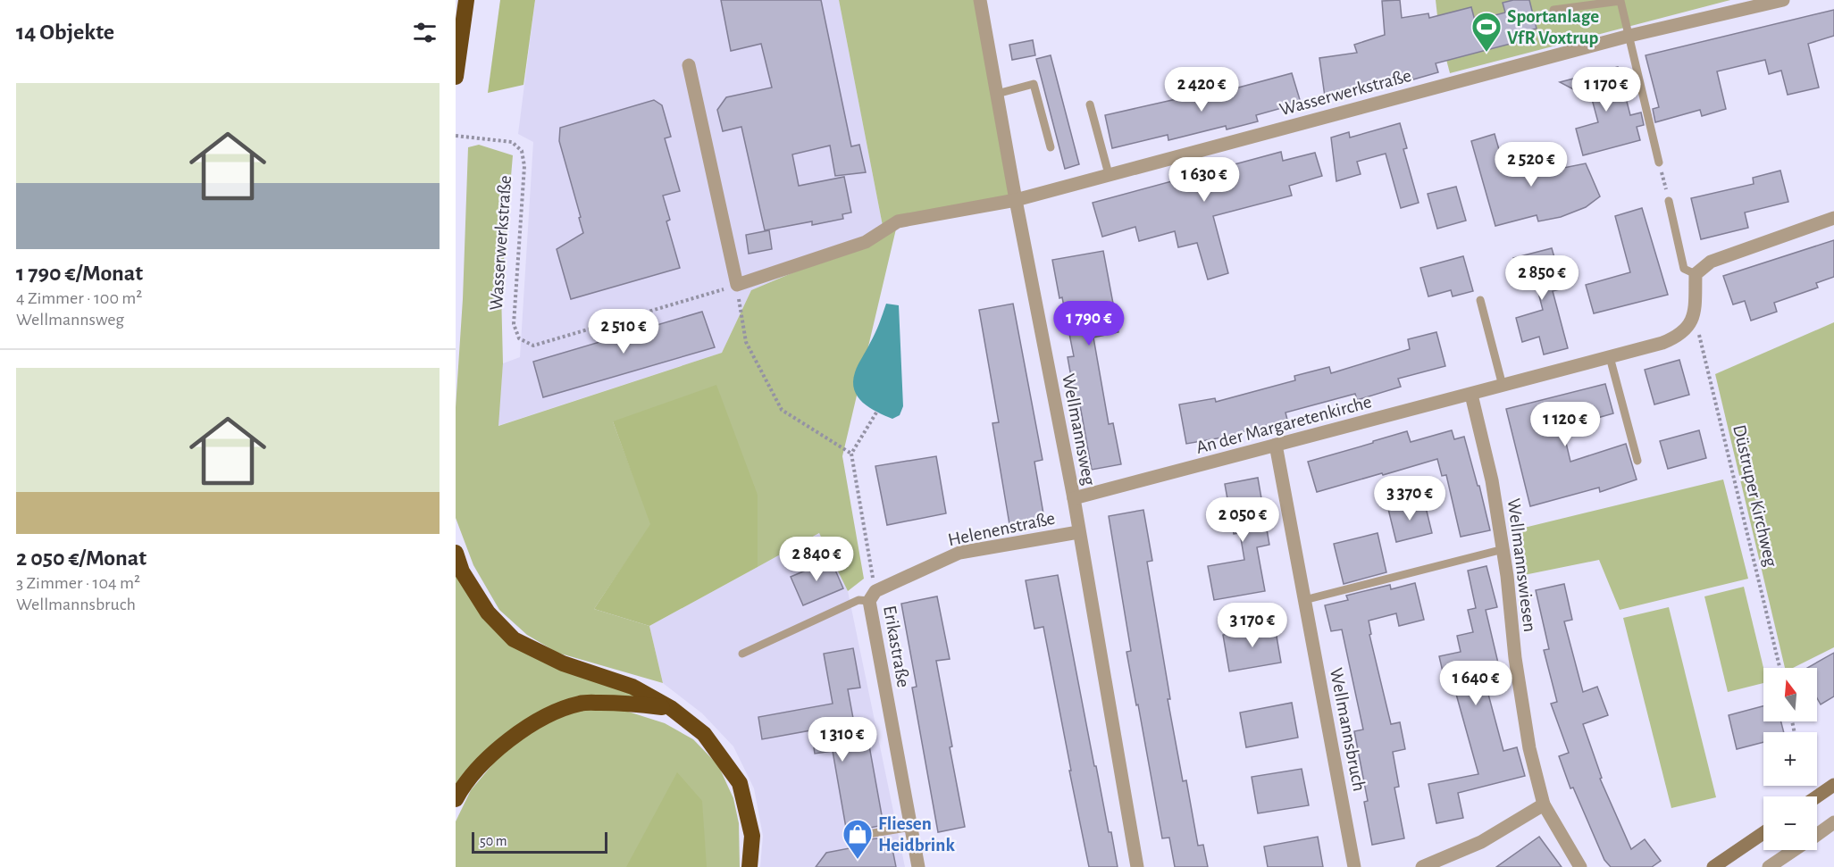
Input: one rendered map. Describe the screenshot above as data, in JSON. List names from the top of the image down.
{
  "streets": {
    "street": [
      "Wasserwerkstraße",
      "An der Margaretenkirche",
      "Wellmannsweg",
      "Helenenstraße",
      "Wellmannswiesen",
      "Erikastraße",
      "Wellmannsbruch"
    ],
    "path": ["Düstruper Kirchweg"]
  },
  "crossings": [
    ["Wasserwerkstraße", "Wellmannsweg"],
    ["An der Margaretenkirche", "Wellmannsweg"],
    ["An der Margaretenkirche", "Düstruper Kirchweg"],
    ["An der Margaretenkirche", "Wellmannswiesen"],
    ["An der Margaretenkirche", "Wellmannsbruch"],
    ["Wellmannsweg", "Helenenstraße"],
    ["Helenenstraße", "Erikastraße"]
  ],
  "places": {
    "sports": ["Sportanlage VfR Voxtrup"],
    "shop": ["Fliesen Heidbrink"]
  },
  "scale_bar": "50 m",
  "north": "top",
  "page": {
    "heading": "14 Objekte",
    "list": [
      {
        "name": "1 790 €/Monat",
        "note": "4 Zimmer · 100 m² · Wellmannsweg"
      },
      {
        "name": "2 050 €/Monat",
        "note": "3 Zimmer · 104 m² · Wellmannsbruch"
      }
    ],
    "price": [
      "2 420 €",
      "1 170 €",
      "2 520 €",
      "1 630 €",
      "2 850 €",
      "1 790 €",
      "2 510 €",
      "1 120 €",
      "3 370 €",
      "2 050 €",
      "2 840 €",
      "3 170 €",
      "1 640 €",
      "1 310 €"
    ],
    "map_buttons": ["+", "−"],
    "scale": "50 m"
  }
}
